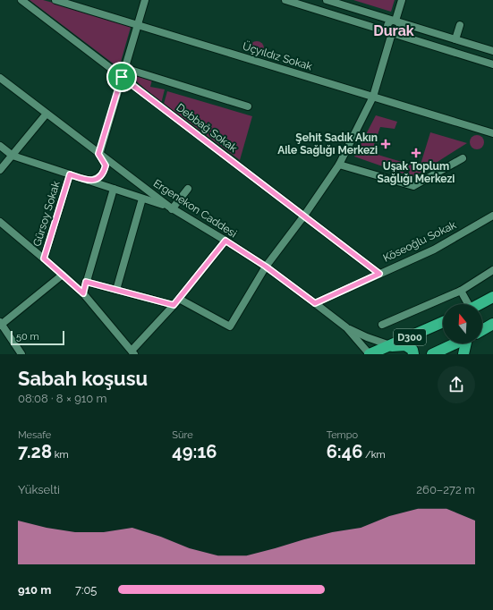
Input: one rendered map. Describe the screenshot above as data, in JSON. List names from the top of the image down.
{
  "streets": {
    "highway": ["D300"],
    "street": [
      "Üçyıldız Sokak",
      "Debbağ Sokak",
      "Ergenekon Caddesi",
      "Gürsoy Sokak",
      "Köseoğlu Sokak"
    ]
  },
  "crossings": [
    ["Debbağ Sokak", "Köseoğlu Sokak"],
    ["Ergenekon Caddesi", "Köseoğlu Sokak"]
  ],
  "districts": ["Durak"],
  "places": {
    "health": ["Şehit Sadık Akın Aile Sağlığı Merkezi", "Uşak Toplum Sağlığı Merkezi"]
  },
  "scale_bar": "50 m",
  "north": "top",
  "page": {
    "scale": "50 m",
    "heading": ["Sabah koşusu", "08:08 · 8 × 910 m"],
    "stats": [
      ["Mesafe", "7.28 km"],
      ["Süre", "49:16"],
      ["Tempo", "6:46 /km"]
    ],
    "chart": ["Yükselti", "260–272 m"],
    "list": [
      {
        "name": "910 m",
        "note": "7:05"
      }
    ]
  }
}
